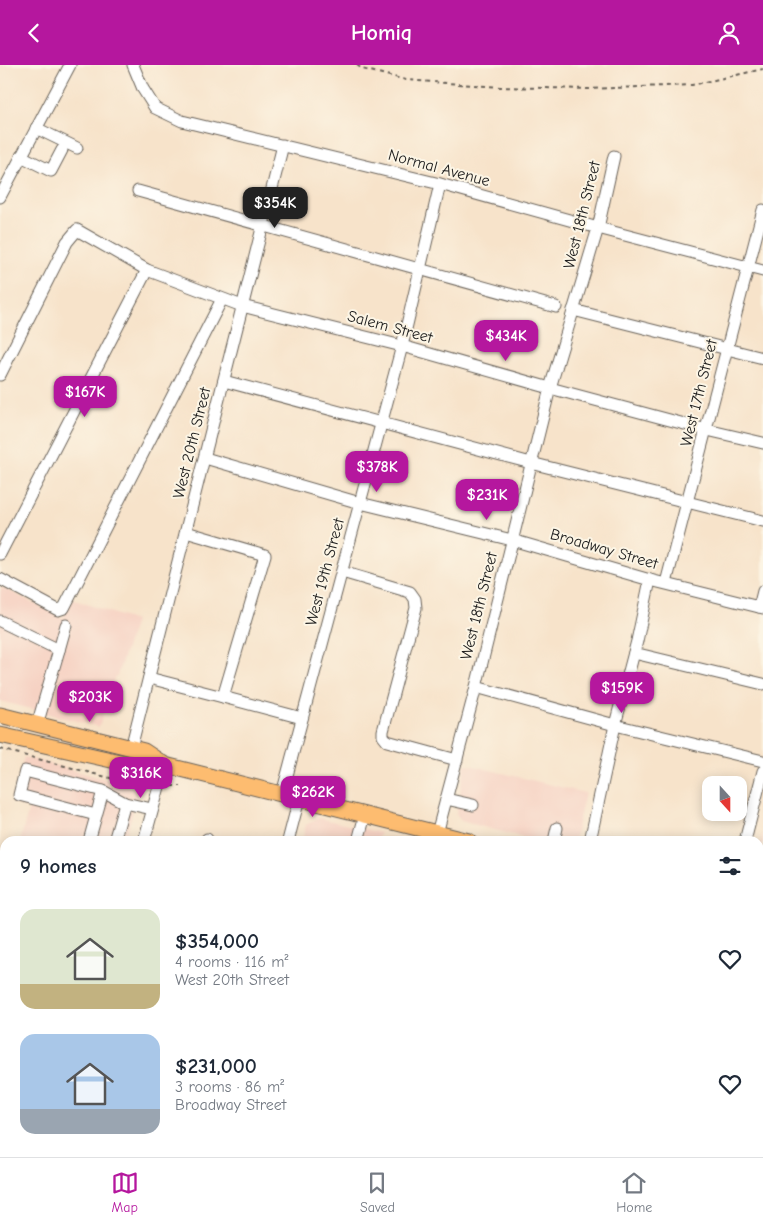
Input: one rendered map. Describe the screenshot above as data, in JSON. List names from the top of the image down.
{
  "streets": {
    "street": [
      "Normal Avenue",
      "West 18th Street",
      "Salem Street",
      "West 17th Street",
      "West 20th Street",
      "Broadway Street",
      "West 19th Street"
    ]
  },
  "crossings": [
    ["Normal Avenue", "West 18th Street"],
    ["Normal Avenue", "West 17th Street"],
    ["Normal Avenue", "West 20th Street"],
    ["Normal Avenue", "West 19th Street"],
    ["West 18th Street", "Salem Street"],
    ["West 18th Street", "Broadway Street"],
    ["Salem Street", "West 17th Street"],
    ["Salem Street", "West 20th Street"],
    ["Salem Street", "West 19th Street"],
    ["West 17th Street", "Broadway Street"],
    ["West 20th Street", "Broadway Street"],
    ["Broadway Street", "West 19th Street"]
  ],
  "north": "bottom",
  "page": {
    "header": "Homiq",
    "price": [
      "$354K",
      "$434K",
      "$167K",
      "$378K",
      "$231K",
      "$159K",
      "$203K",
      "$316K",
      "$262K"
    ],
    "heading": "9 homes",
    "list": [
      {
        "name": "$354,000",
        "note": "4 rooms · 116 m² · West 20th Street"
      },
      {
        "name": "$231,000",
        "note": "3 rooms · 86 m² · Broadway Street"
      }
    ],
    "tabs": ["Map", "Saved", "Home"]
  }
}
